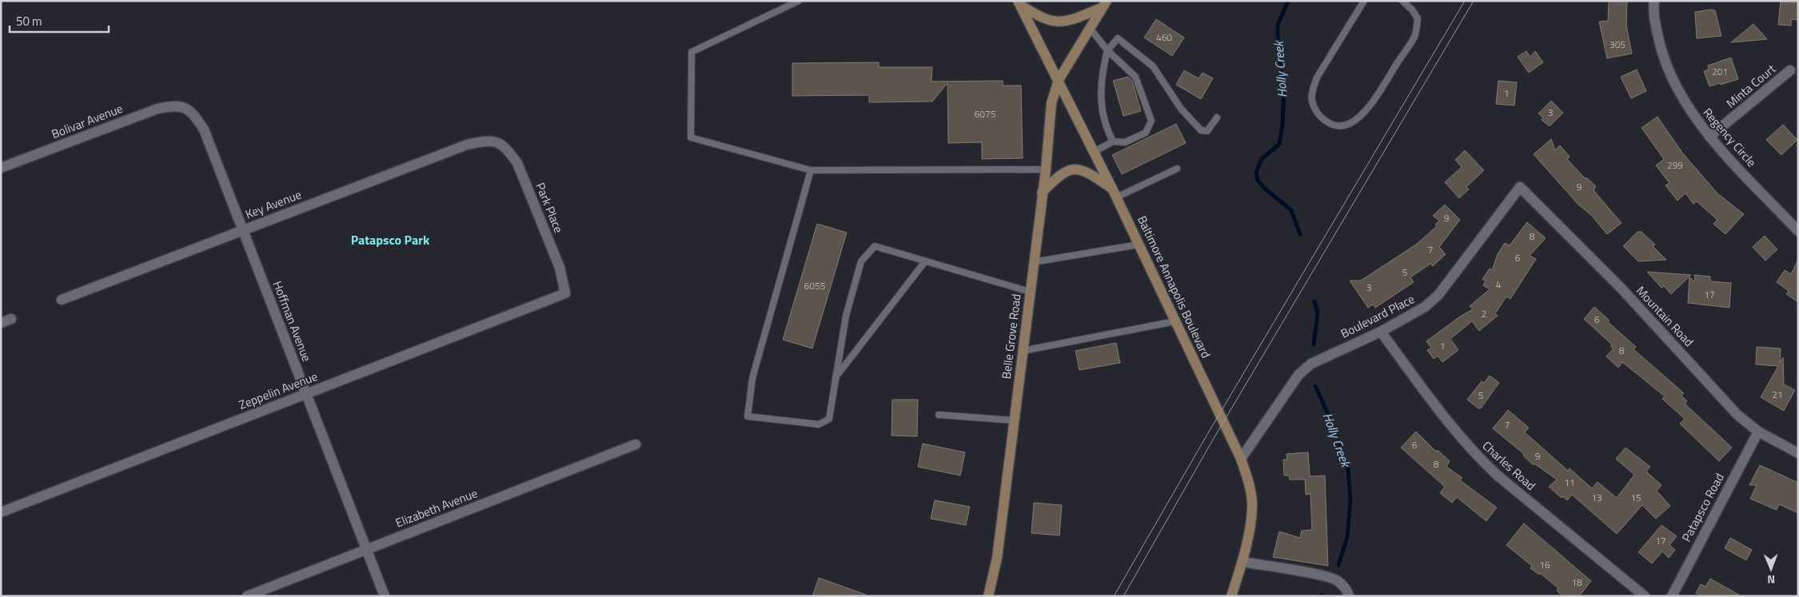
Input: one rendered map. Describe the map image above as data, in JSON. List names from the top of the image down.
{
  "streets": {
    "main road": ["Baltimore Annapolis Boulevard", "Belle Grove Road"],
    "street": [
      "Minta Court",
      "Bolivar Avenue",
      "Regency Circle",
      "Key Avenue",
      "Park Place",
      "Boulevard Place",
      "Mountain Road",
      "Hoffman Avenue",
      "Zeppelin Avenue",
      "Charles Road",
      "Patapsco Road",
      "Elizabeth Avenue"
    ]
  },
  "crossings": [
    ["Minta Court", "Regency Circle"],
    ["Bolivar Avenue", "Hoffman Avenue"],
    ["Key Avenue", "Park Place"],
    ["Key Avenue", "Hoffman Avenue"],
    ["Park Place", "Zeppelin Avenue"],
    ["Baltimore Annapolis Boulevard", "Boulevard Place"],
    ["Baltimore Annapolis Boulevard", "Belle Grove Road"],
    ["Boulevard Place", "Mountain Road"],
    ["Boulevard Place", "Charles Road"],
    ["Mountain Road", "Patapsco Road"],
    ["Hoffman Avenue", "Zeppelin Avenue"],
    ["Hoffman Avenue", "Elizabeth Avenue"]
  ],
  "districts": ["Patapsco Park"],
  "water": ["Holly Creek"],
  "house_numbers": [
    "460",
    "305",
    "201",
    "1",
    "3",
    "6075",
    "299",
    "9",
    "9",
    "8",
    "7",
    "6",
    "5",
    "4",
    "6055",
    "3",
    "17",
    "2",
    "6",
    "1",
    "8",
    "21",
    "5",
    "7",
    "6",
    "9",
    "8",
    "11",
    "13",
    "15",
    "17",
    "16",
    "18"
  ],
  "scale_bar": "50 m",
  "north": "bottom"
}
